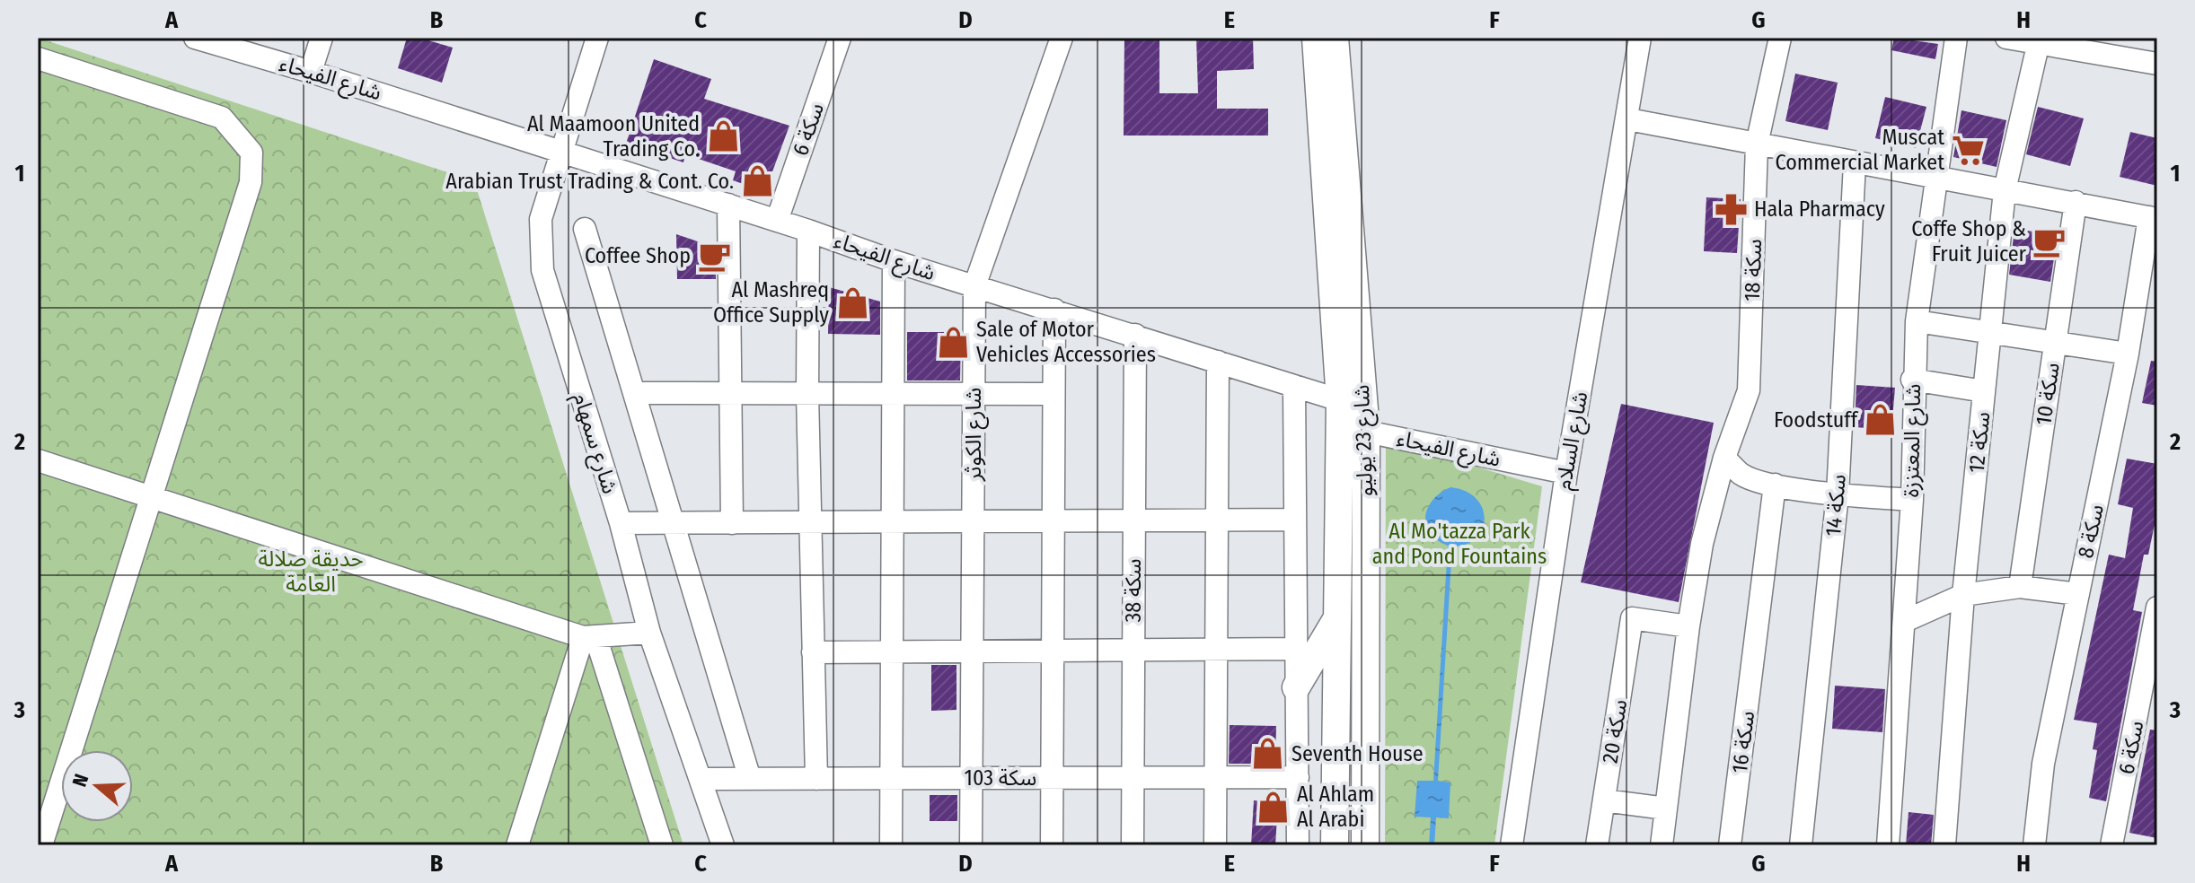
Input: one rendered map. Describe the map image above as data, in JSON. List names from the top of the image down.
{
  "streets": {
    "main road": ["شارع 23 يوليو"],
    "street": [
      "شارع الفيحاء",
      "سكة 6",
      "سكة 18",
      "سكة 10",
      "شارع الكوثر",
      "شارع السلام",
      "شارع المعتززة",
      "سكة 12",
      "شارع سمهام",
      "سكة 14",
      "سكة 8",
      "سكة 38",
      "سكة 20",
      "سكة 16",
      "سكة 103"
    ]
  },
  "crossings": [
    ["شارع الفيحاء", "سكة 6"],
    ["شارع الفيحاء", "شارع الكوثر"],
    ["شارع الفيحاء", "شارع 23 يوليو"],
    ["شارع الفيحاء", "شارع السلام"],
    ["شارع الفيحاء", "شارع سمهام"],
    ["شارع الفيحاء", "سكة 38"],
    ["شارع الكوثر", "سكة 103"],
    ["شارع سمهام", "سكة 103"],
    ["سكة 38", "سكة 103"]
  ],
  "parks": ["Al Mo'tazza Park and Pond Fountains", "حديقة صلالة العامة"],
  "places": {
    "shop": [
      "Al Maamoon United Trading Co.",
      "Arabian Trust Trading & Cont. Co.",
      "Al Mashreq Office Supply",
      "Sale of Motor Vehicles Accessories",
      "Foodstuff",
      "Seventh House",
      "Al Ahlam Al Arabi"
    ],
    "supermarket": ["Muscat Commercial Market"],
    "pharmacy": ["Hala Pharmacy"],
    "cafe": ["Coffe Shop & Fruit Juicer", "Coffee Shop"]
  },
  "north": "left",
  "grid": {
    "columns": [
      "A",
      "B",
      "C",
      "D",
      "E",
      "F",
      "G",
      "H"
    ],
    "rows": ["1", "2", "3"]
  }
}
